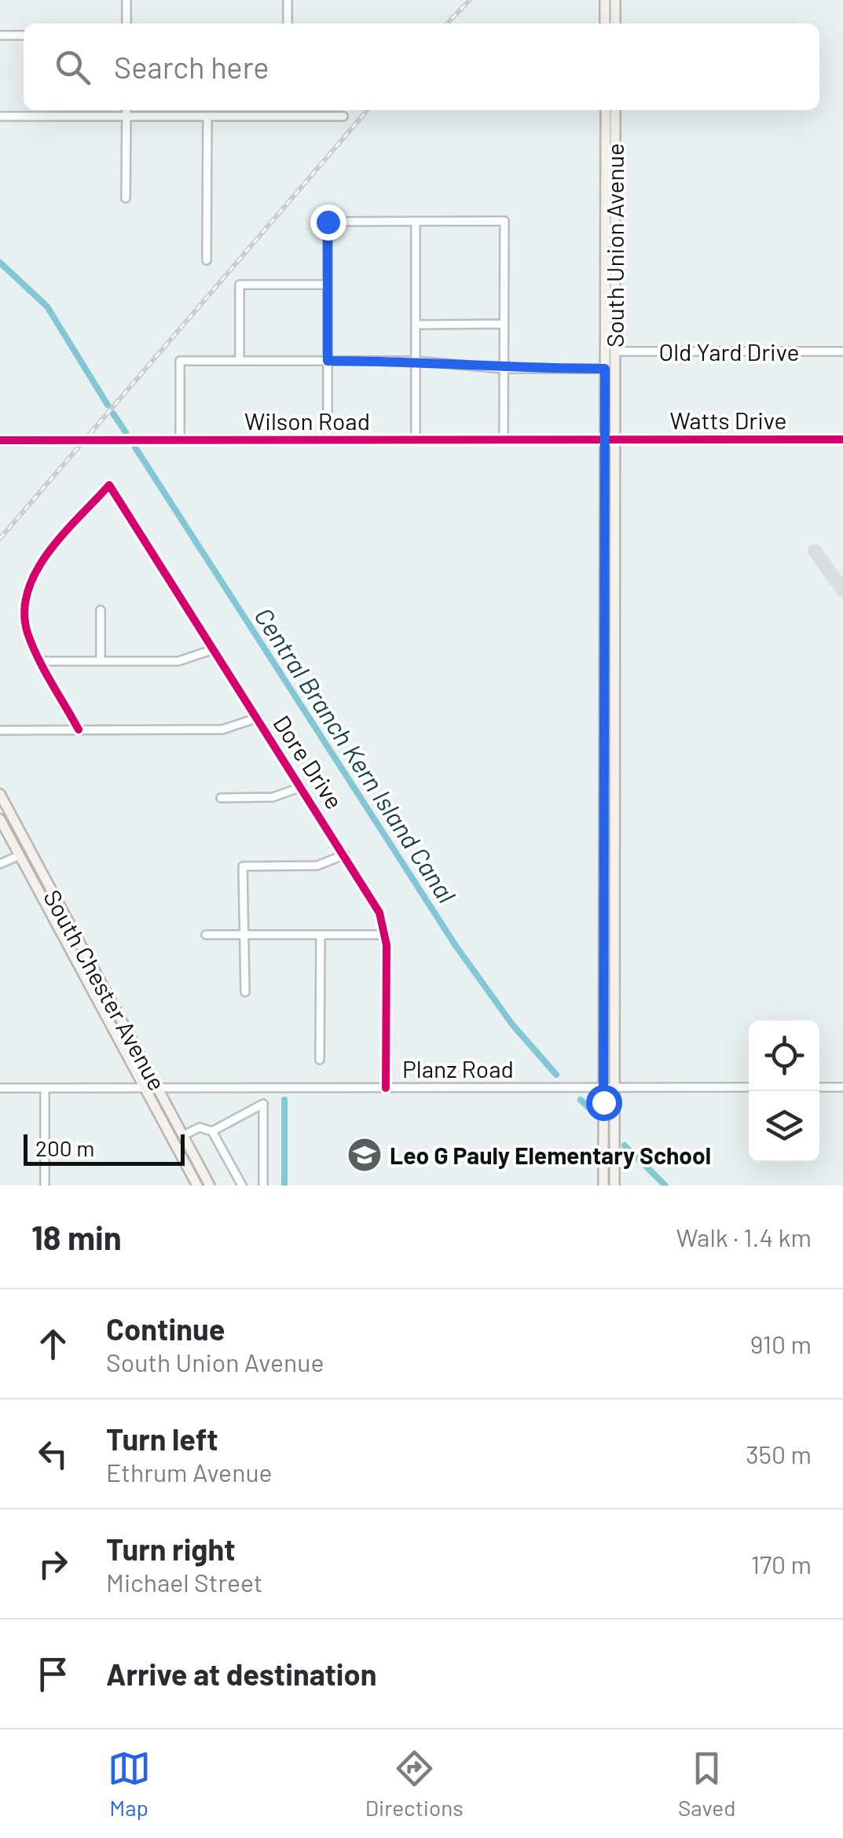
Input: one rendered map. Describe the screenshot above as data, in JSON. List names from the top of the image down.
{
  "streets": {
    "main road": ["South Union Avenue", "South Chester Avenue"],
    "street": [
      "Old Yard Drive",
      "Watts Drive",
      "Wilson Road",
      "Dore Drive",
      "Planz Road"
    ]
  },
  "crossings": [
    ["South Union Avenue", "Old Yard Drive"],
    ["South Union Avenue", "Watts Drive"],
    ["South Union Avenue", "Wilson Road"],
    ["South Union Avenue", "Planz Road"],
    ["Watts Drive", "Wilson Road"],
    ["Dore Drive", "Planz Road"],
    ["South Chester Avenue", "Planz Road"]
  ],
  "water": ["Central Branch Kern Island Canal"],
  "places": {
    "school or university": ["Leo G Pauly Elementary School"]
  },
  "scale_bar": "200 m",
  "page": {
    "search": "Search here",
    "scale": "200 m",
    "heading": ["18 min", "Walk · 1.4 km"],
    "list": [
      ["Continue", "South Union Avenue", "910 m"],
      ["Turn left", "Ethrum Avenue", "350 m"],
      ["Turn right", "Michael Street", "170 m"],
      "Arrive at destination"
    ],
    "nav": ["Map", "Directions", "Saved"]
  }
}
